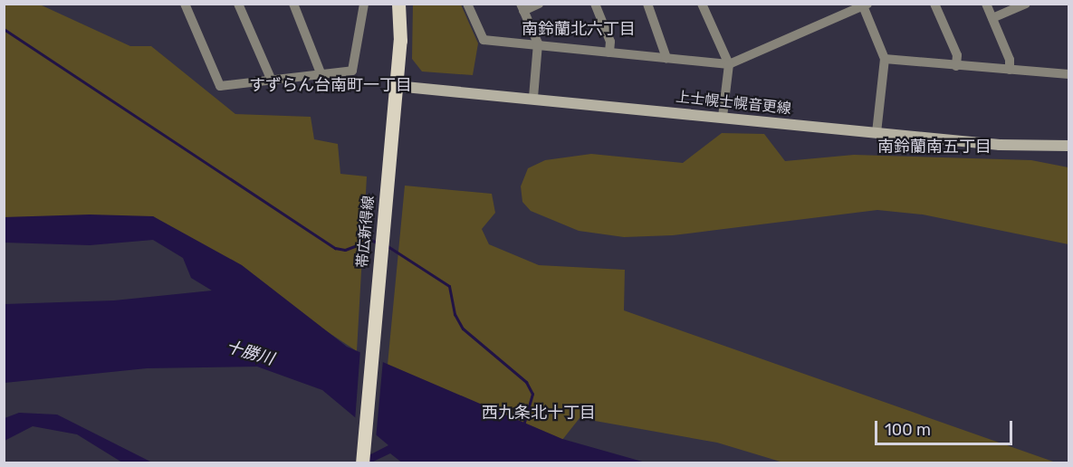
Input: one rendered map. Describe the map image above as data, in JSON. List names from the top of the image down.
{
  "streets": {
    "main road": ["上士幌士幌音更線", "帯広新得線"]
  },
  "crossings": [
    ["上士幌士幌音更線", "帯広新得線"]
  ],
  "districts": [
    "南鈴蘭北六丁目",
    "すずらん台南町一丁目",
    "南鈴蘭南五丁目",
    "西九条北十丁目"
  ],
  "water": ["十勝川"],
  "scale_bar": "100 m"
}
